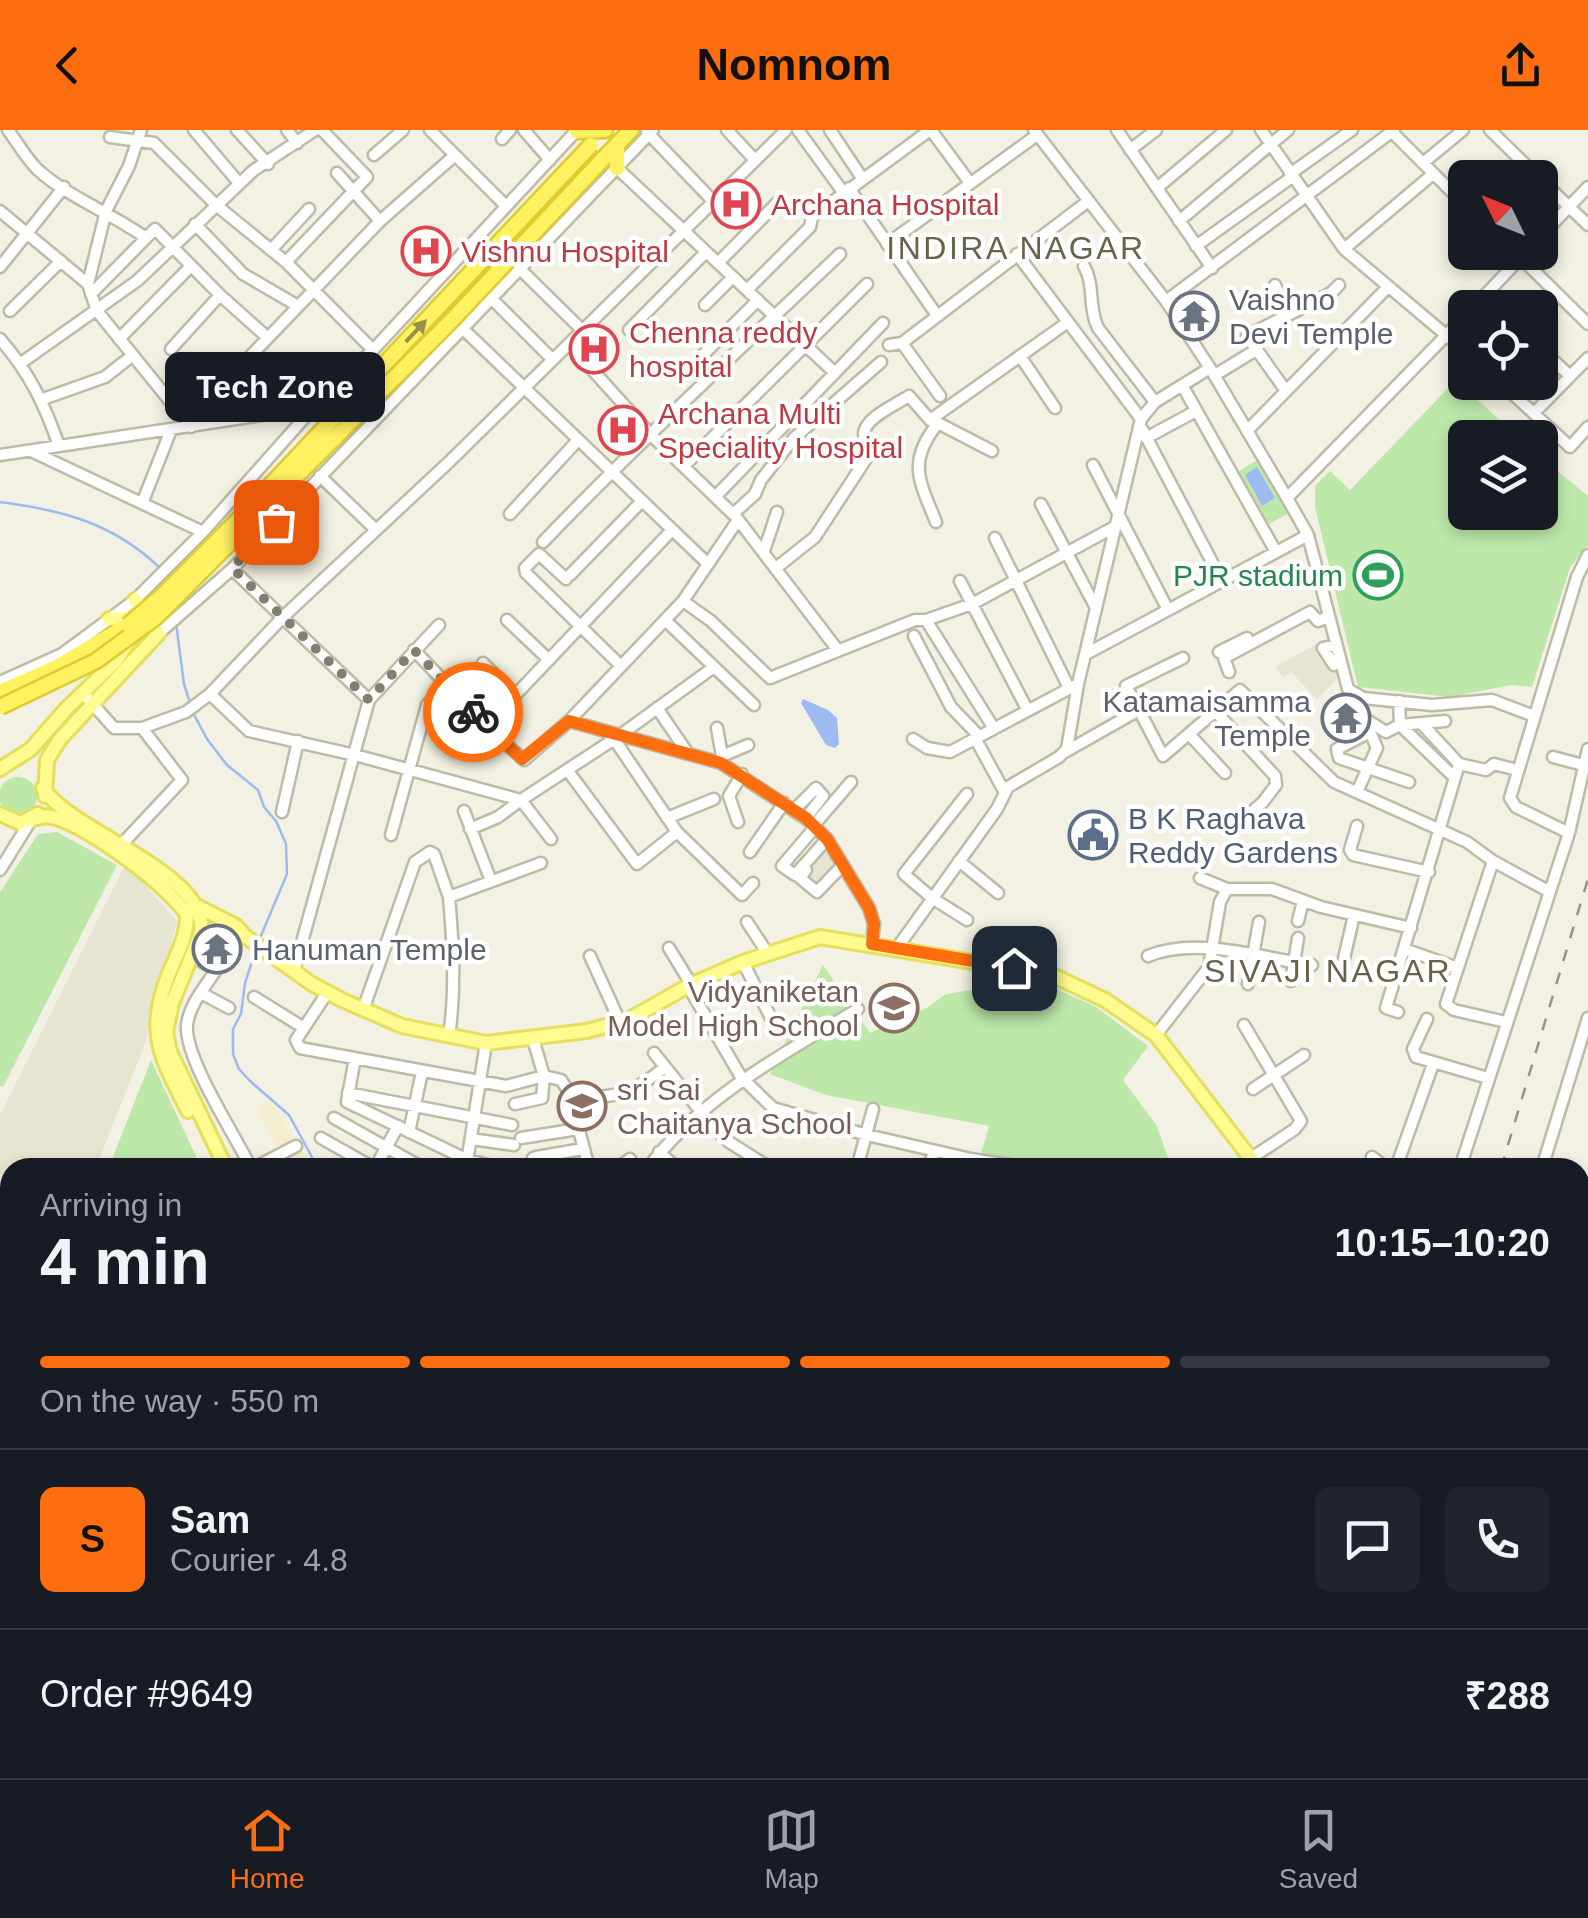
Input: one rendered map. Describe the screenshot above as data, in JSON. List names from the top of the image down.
{
  "districts": ["INDIRA NAGAR", "SIVAJI NAGAR"],
  "places": {
    "hospital": [
      "Archana Hospital",
      "Vishnu Hospital",
      "Chenna reddy hospital",
      "Archana Multi Speciality Hospital"
    ],
    "temple": ["Vaishno Devi Temple", "Katamaisamma Temple", "Hanuman Temple"],
    "other": ["Tech Zone"],
    "sports": ["PJR stadium"],
    "public building": ["B K Raghava Reddy Gardens"],
    "school or university": ["Vidyaniketan Model High School", "sri Sai Chaitanya School"]
  },
  "north": "top left",
  "page": {
    "header": "Nomnom",
    "bubble": "Tech Zone",
    "heading": ["4 min", "Arriving in", "10:15–10:20"],
    "panel": [
      "Sam",
      "Courier · 4.8",
      "Order #9649",
      "₹288"
    ],
    "bar": "On the way · 550 m",
    "round": "S",
    "tabs": ["Home", "Map", "Saved"]
  }
}
